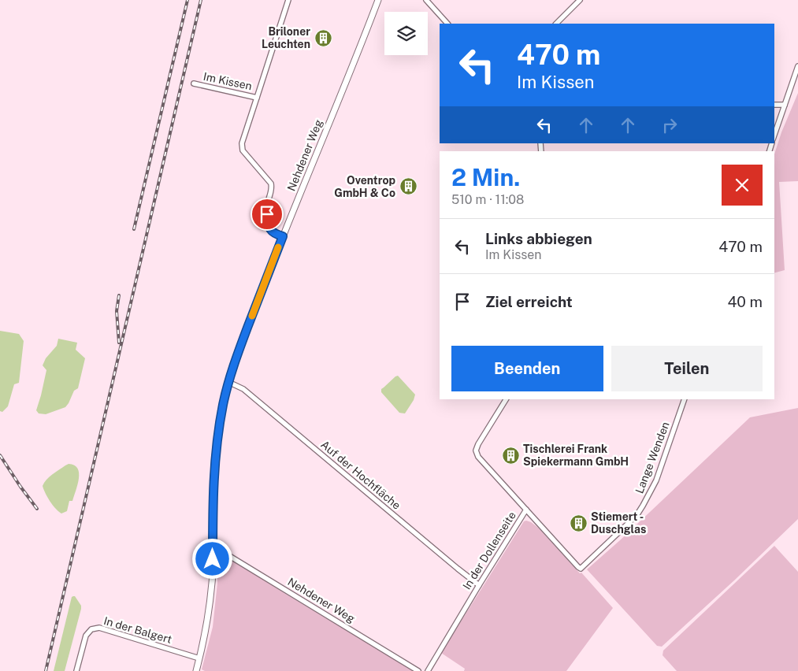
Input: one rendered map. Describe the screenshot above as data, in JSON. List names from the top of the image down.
{
  "streets": {
    "street": [
      "Im Kissen",
      "Nehdener Weg",
      "Lange Wenden",
      "Auf der Hochfläche",
      "In der Dollenseite",
      "In der Balgert"
    ]
  },
  "crossings": [
    ["Im Kissen", "Nehdener Weg"],
    ["Nehdener Weg", "Auf der Hochfläche"],
    ["Nehdener Weg", "In der Balgert"],
    ["Lange Wenden", "In der Dollenseite"],
    ["Auf der Hochfläche", "In der Dollenseite"]
  ],
  "places": {
    "building": [
      "Briloner Leuchten",
      "Oventrop GmbH & Co",
      "Tischlerei Frank Spiekermann GmbH",
      "Stiemert - Duschglas"
    ]
  },
  "page": {
    "turn": ["470 m", "Im Kissen"],
    "heading": ["2 Min.", "510 m · 11:08"],
    "list": [
      {
        "name": "Links abbiegen",
        "note": "Im Kissen",
        "value": "470 m"
      },
      {
        "name": "Ziel erreicht",
        "value": "40 m"
      }
    ],
    "buttons": ["Beenden", "Teilen"]
  }
}
